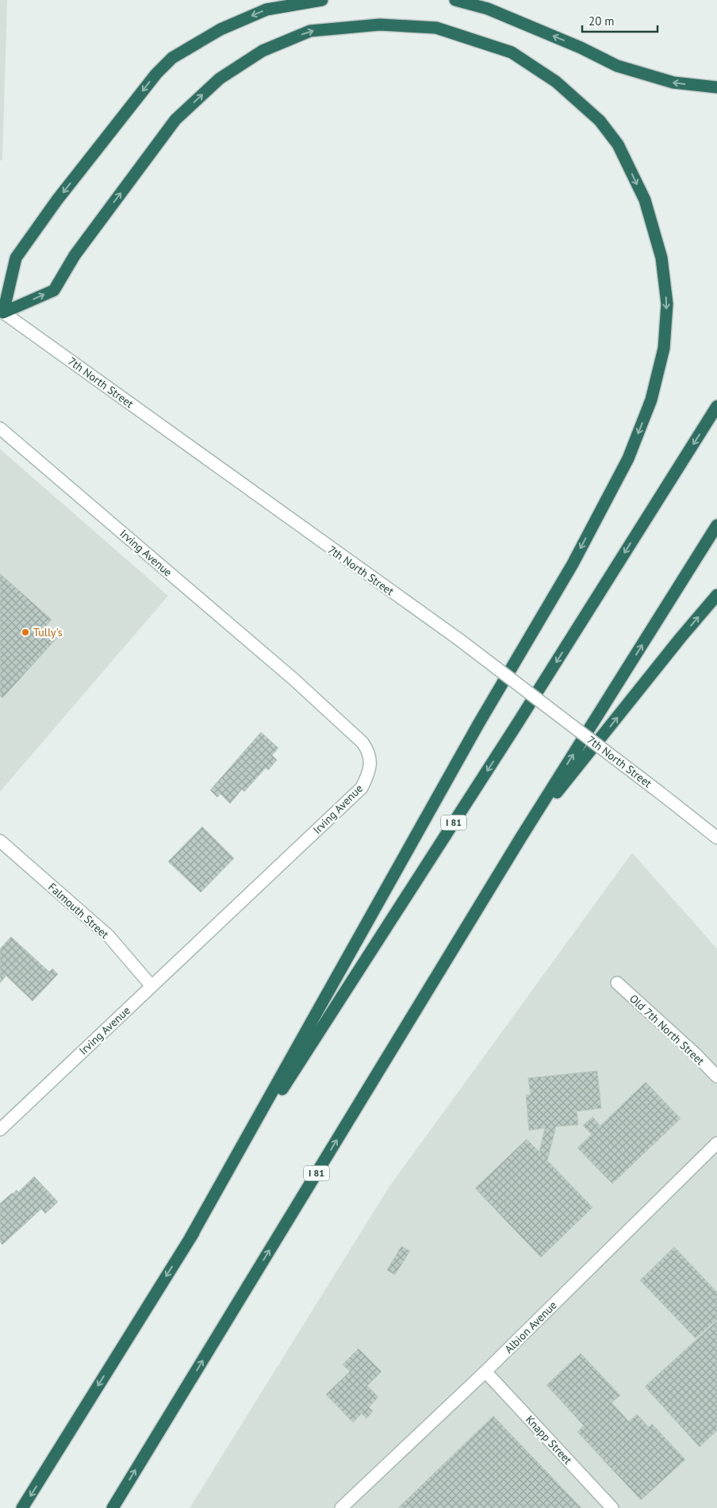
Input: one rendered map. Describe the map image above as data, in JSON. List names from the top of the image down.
{
  "streets": {
    "highway": ["I 81"],
    "street": [
      "7th North Street",
      "Irving Avenue",
      "Falmouth Street",
      "Old 7th North Street",
      "Albion Avenue",
      "Knapp Street"
    ]
  },
  "crossings": [
    ["Irving Avenue", "Falmouth Street"],
    ["Albion Avenue", "Knapp Street"]
  ],
  "places": ["Tully's"],
  "scale_bar": "20 m"
}
